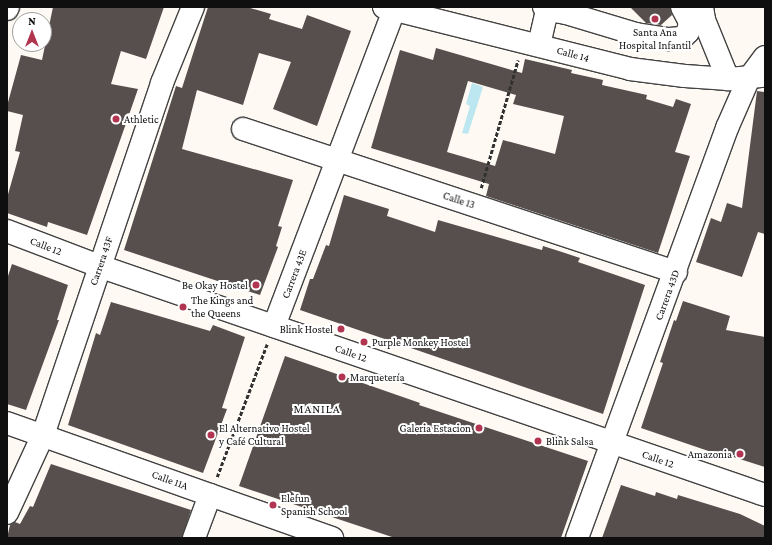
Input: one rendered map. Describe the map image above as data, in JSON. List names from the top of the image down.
{
  "streets": {
    "street": [
      "Calle 14",
      "Calle 13",
      "Calle 12",
      "Carrera 43F",
      "Carrera 43E",
      "Carrera 43D",
      "Calle 11A"
    ]
  },
  "crossings": [
    ["Calle 14", "Carrera 43E"],
    ["Calle 14", "Carrera 43D"],
    ["Calle 13", "Carrera 43E"],
    ["Calle 13", "Carrera 43D"],
    ["Calle 12", "Carrera 43F"],
    ["Calle 12", "Carrera 43E"],
    ["Calle 12", "Carrera 43D"],
    ["Carrera 43F", "Calle 11A"]
  ],
  "districts": ["MANILA"],
  "places": [
    "Santa Ana Hospital Infantil",
    "Athletic",
    "Be Okay Hostel",
    "The Kings and the Queens",
    "Blink Hostel",
    "Purple Monkey Hostel",
    "Marquetería",
    "Galeria Estacion",
    "El Alternativo Hostel y Café Cultural",
    "Blink Salsa",
    "Amazonia",
    "Elefun Spanish School"
  ],
  "north": "top"
}
